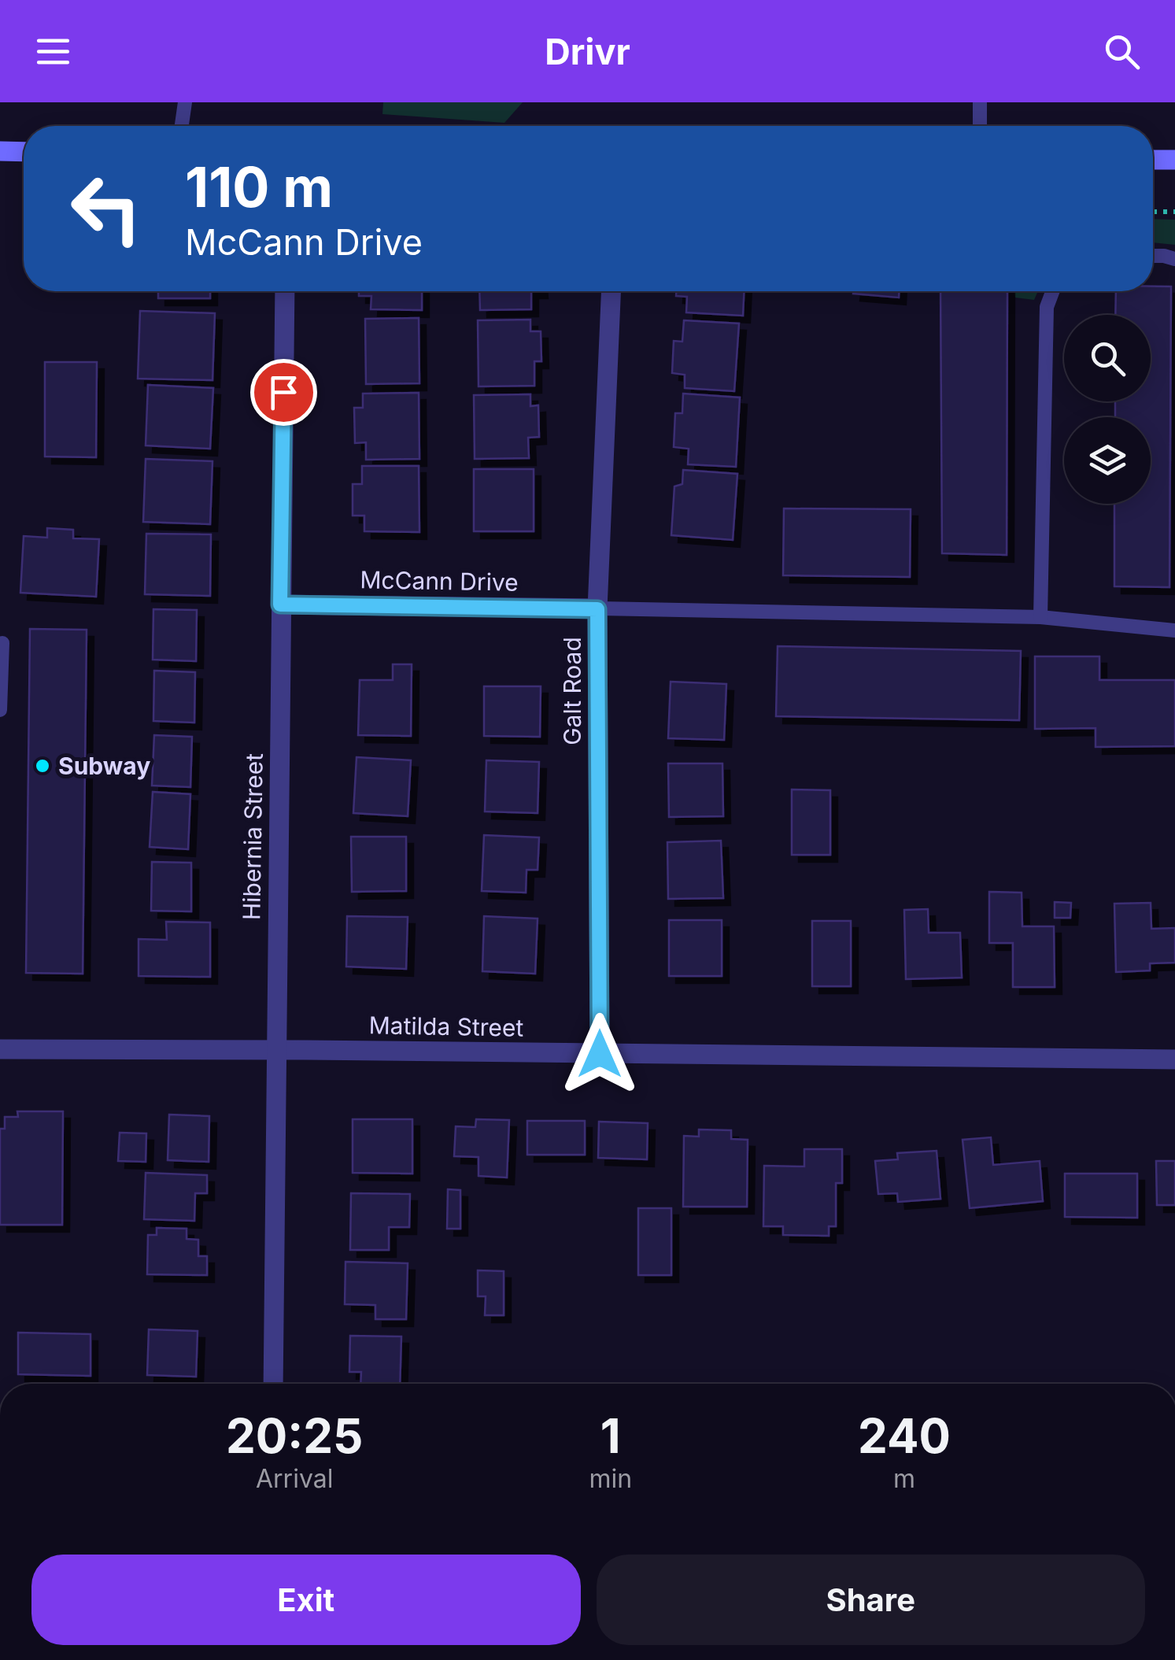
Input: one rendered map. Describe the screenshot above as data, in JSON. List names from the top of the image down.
{
  "streets": {
    "street": [
      "McCann Drive",
      "Galt Road",
      "Hibernia Street",
      "Matilda Street"
    ]
  },
  "crossings": [
    ["McCann Drive", "Galt Road"],
    ["McCann Drive", "Hibernia Street"],
    ["Galt Road", "Matilda Street"],
    ["Hibernia Street", "Matilda Street"]
  ],
  "places": ["Subway"],
  "page": {
    "header": "Drivr",
    "turn": ["110 m", "McCann Drive"],
    "eta": [
      "20:25",
      "Arrival",
      "1",
      "min",
      "240",
      "m"
    ],
    "buttons": ["Exit", "Share"]
  }
}
